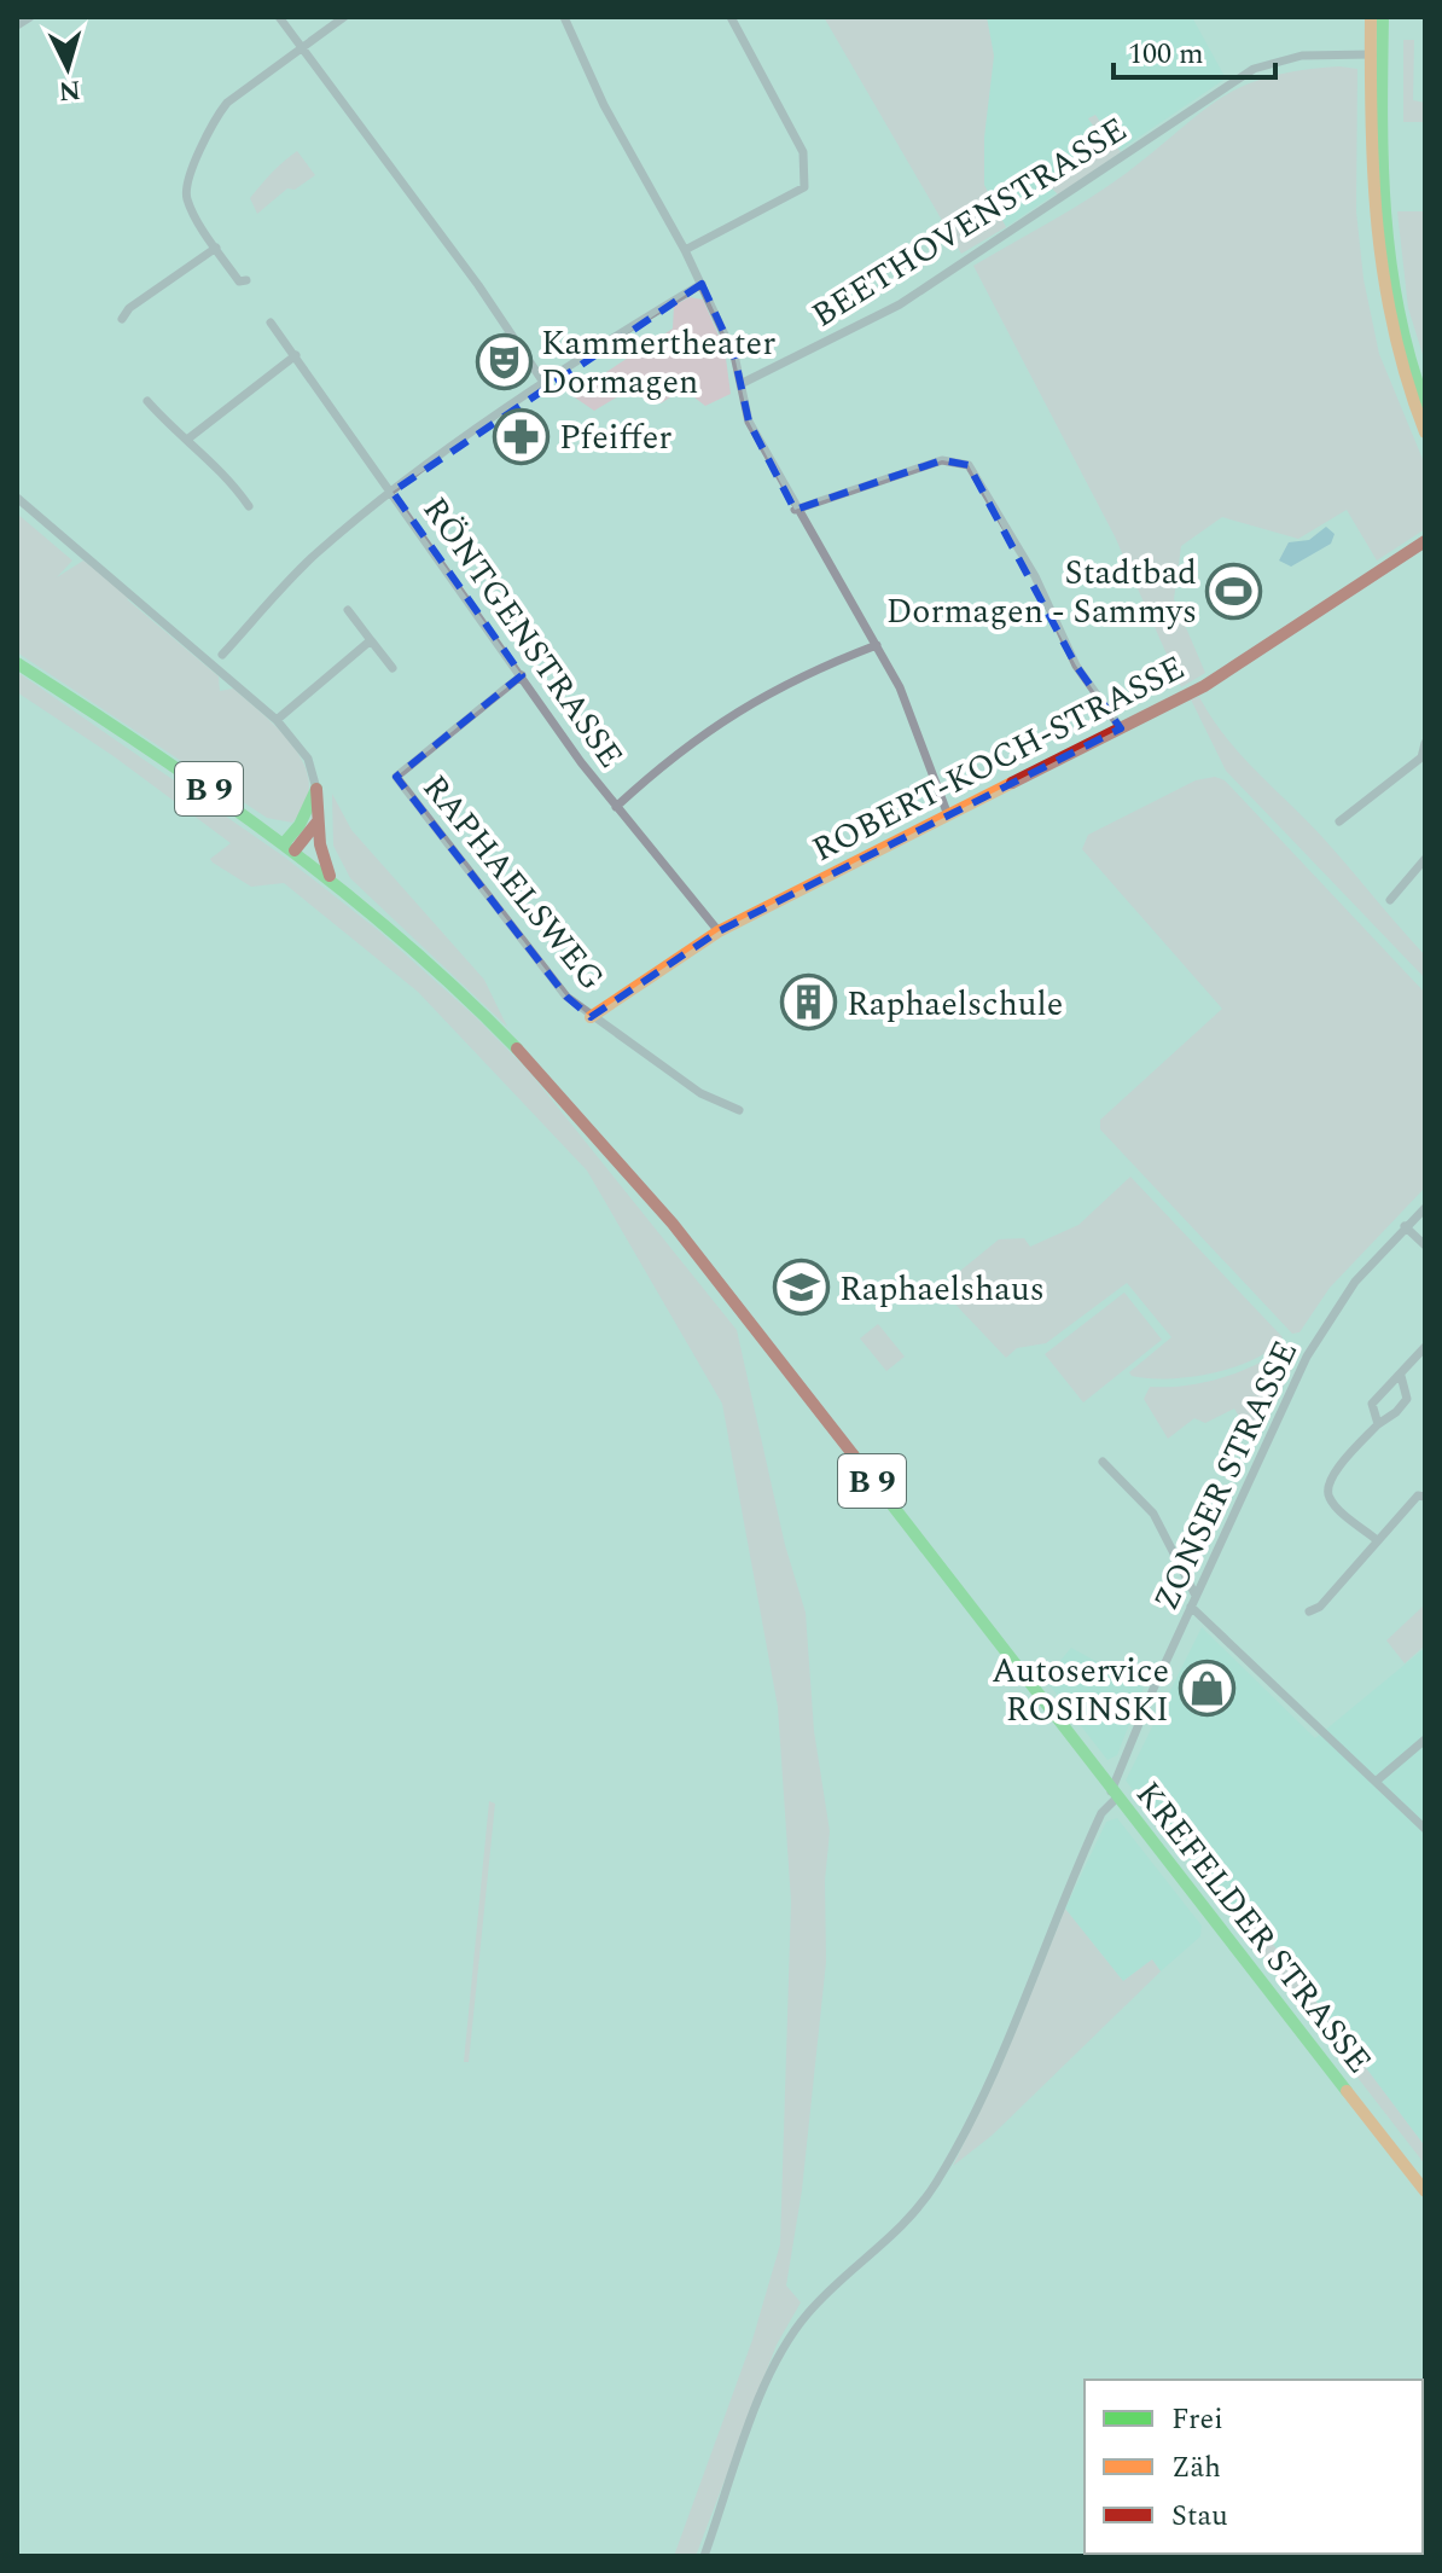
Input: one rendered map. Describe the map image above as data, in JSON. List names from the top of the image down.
{
  "streets": {
    "main road": ["ROBERT-KOCH-STRASSE", "B 9", "KREFELDER STRASSE"],
    "street": [
      "BEETHOVENSTRASSE",
      "RÖNTGENSTRASSE",
      "RAPHAELSWEG",
      "ZONSER STRASSE"
    ]
  },
  "crossings": [
    ["RÖNTGENSTRASSE", "ROBERT-KOCH-STRASSE"],
    ["RÖNTGENSTRASSE", "RAPHAELSWEG"],
    ["ROBERT-KOCH-STRASSE", "RAPHAELSWEG"],
    ["B 9", "KREFELDER STRASSE"],
    ["ZONSER STRASSE", "KREFELDER STRASSE"]
  ],
  "places": {
    "theatre": ["Kammertheater Dormagen"],
    "pharmacy": ["Pfeiffer"],
    "sports": ["Stadtbad Dormagen - Sammys"],
    "building": ["Raphaelschule"],
    "school or university": ["Raphaelshaus"],
    "shop": ["Autoservice ROSINSKI"]
  },
  "legend": ["Frei", "Zäh", "Stau"],
  "scale_bar": "100 m",
  "north": "bottom"
}
